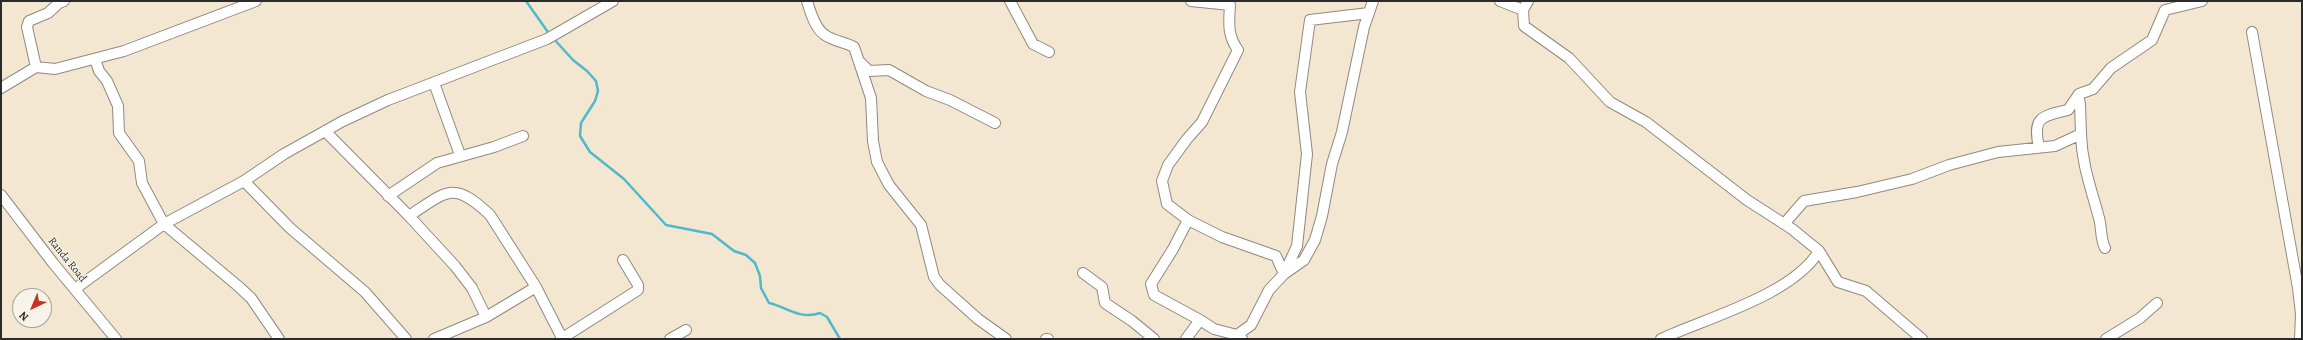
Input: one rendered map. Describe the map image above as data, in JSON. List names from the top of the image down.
{
  "streets": {
    "street": ["Randa Road"]
  },
  "north": "bottom left"
}
